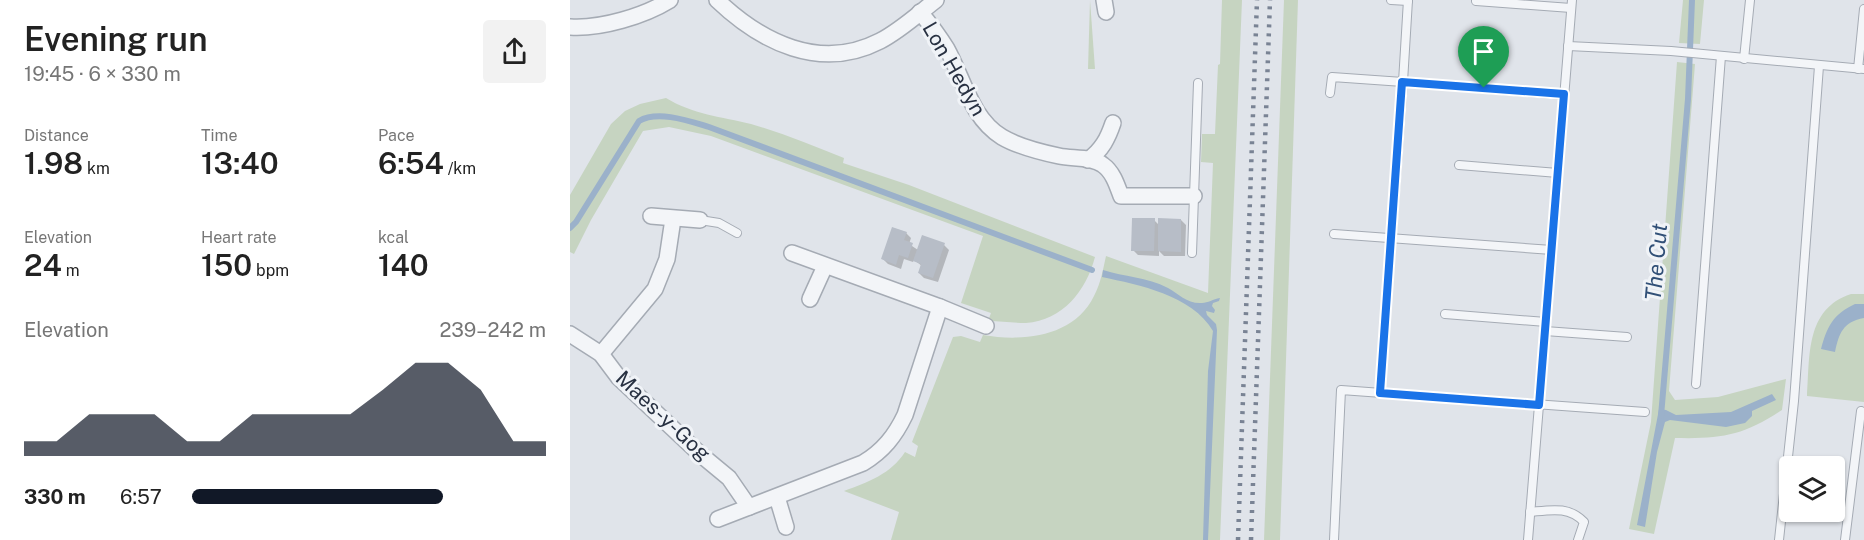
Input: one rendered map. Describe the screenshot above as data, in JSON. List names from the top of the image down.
{
  "streets": {
    "street": ["Lon Hedyn", "Maes-y-Gog"]
  },
  "water": ["The Cut"],
  "page": {
    "heading": ["Evening run", "19:45 · 6 × 330 m"],
    "stats": [
      ["Distance", "1.98 km"],
      ["Time", "13:40"],
      ["Pace", "6:54 /km"],
      ["Elevation", "24 m"],
      ["Heart rate", "150 bpm"],
      ["kcal", "140"]
    ],
    "chart": ["Elevation", "239–242 m"],
    "list": [
      {
        "name": "330 m",
        "note": "6:57"
      }
    ]
  }
}
